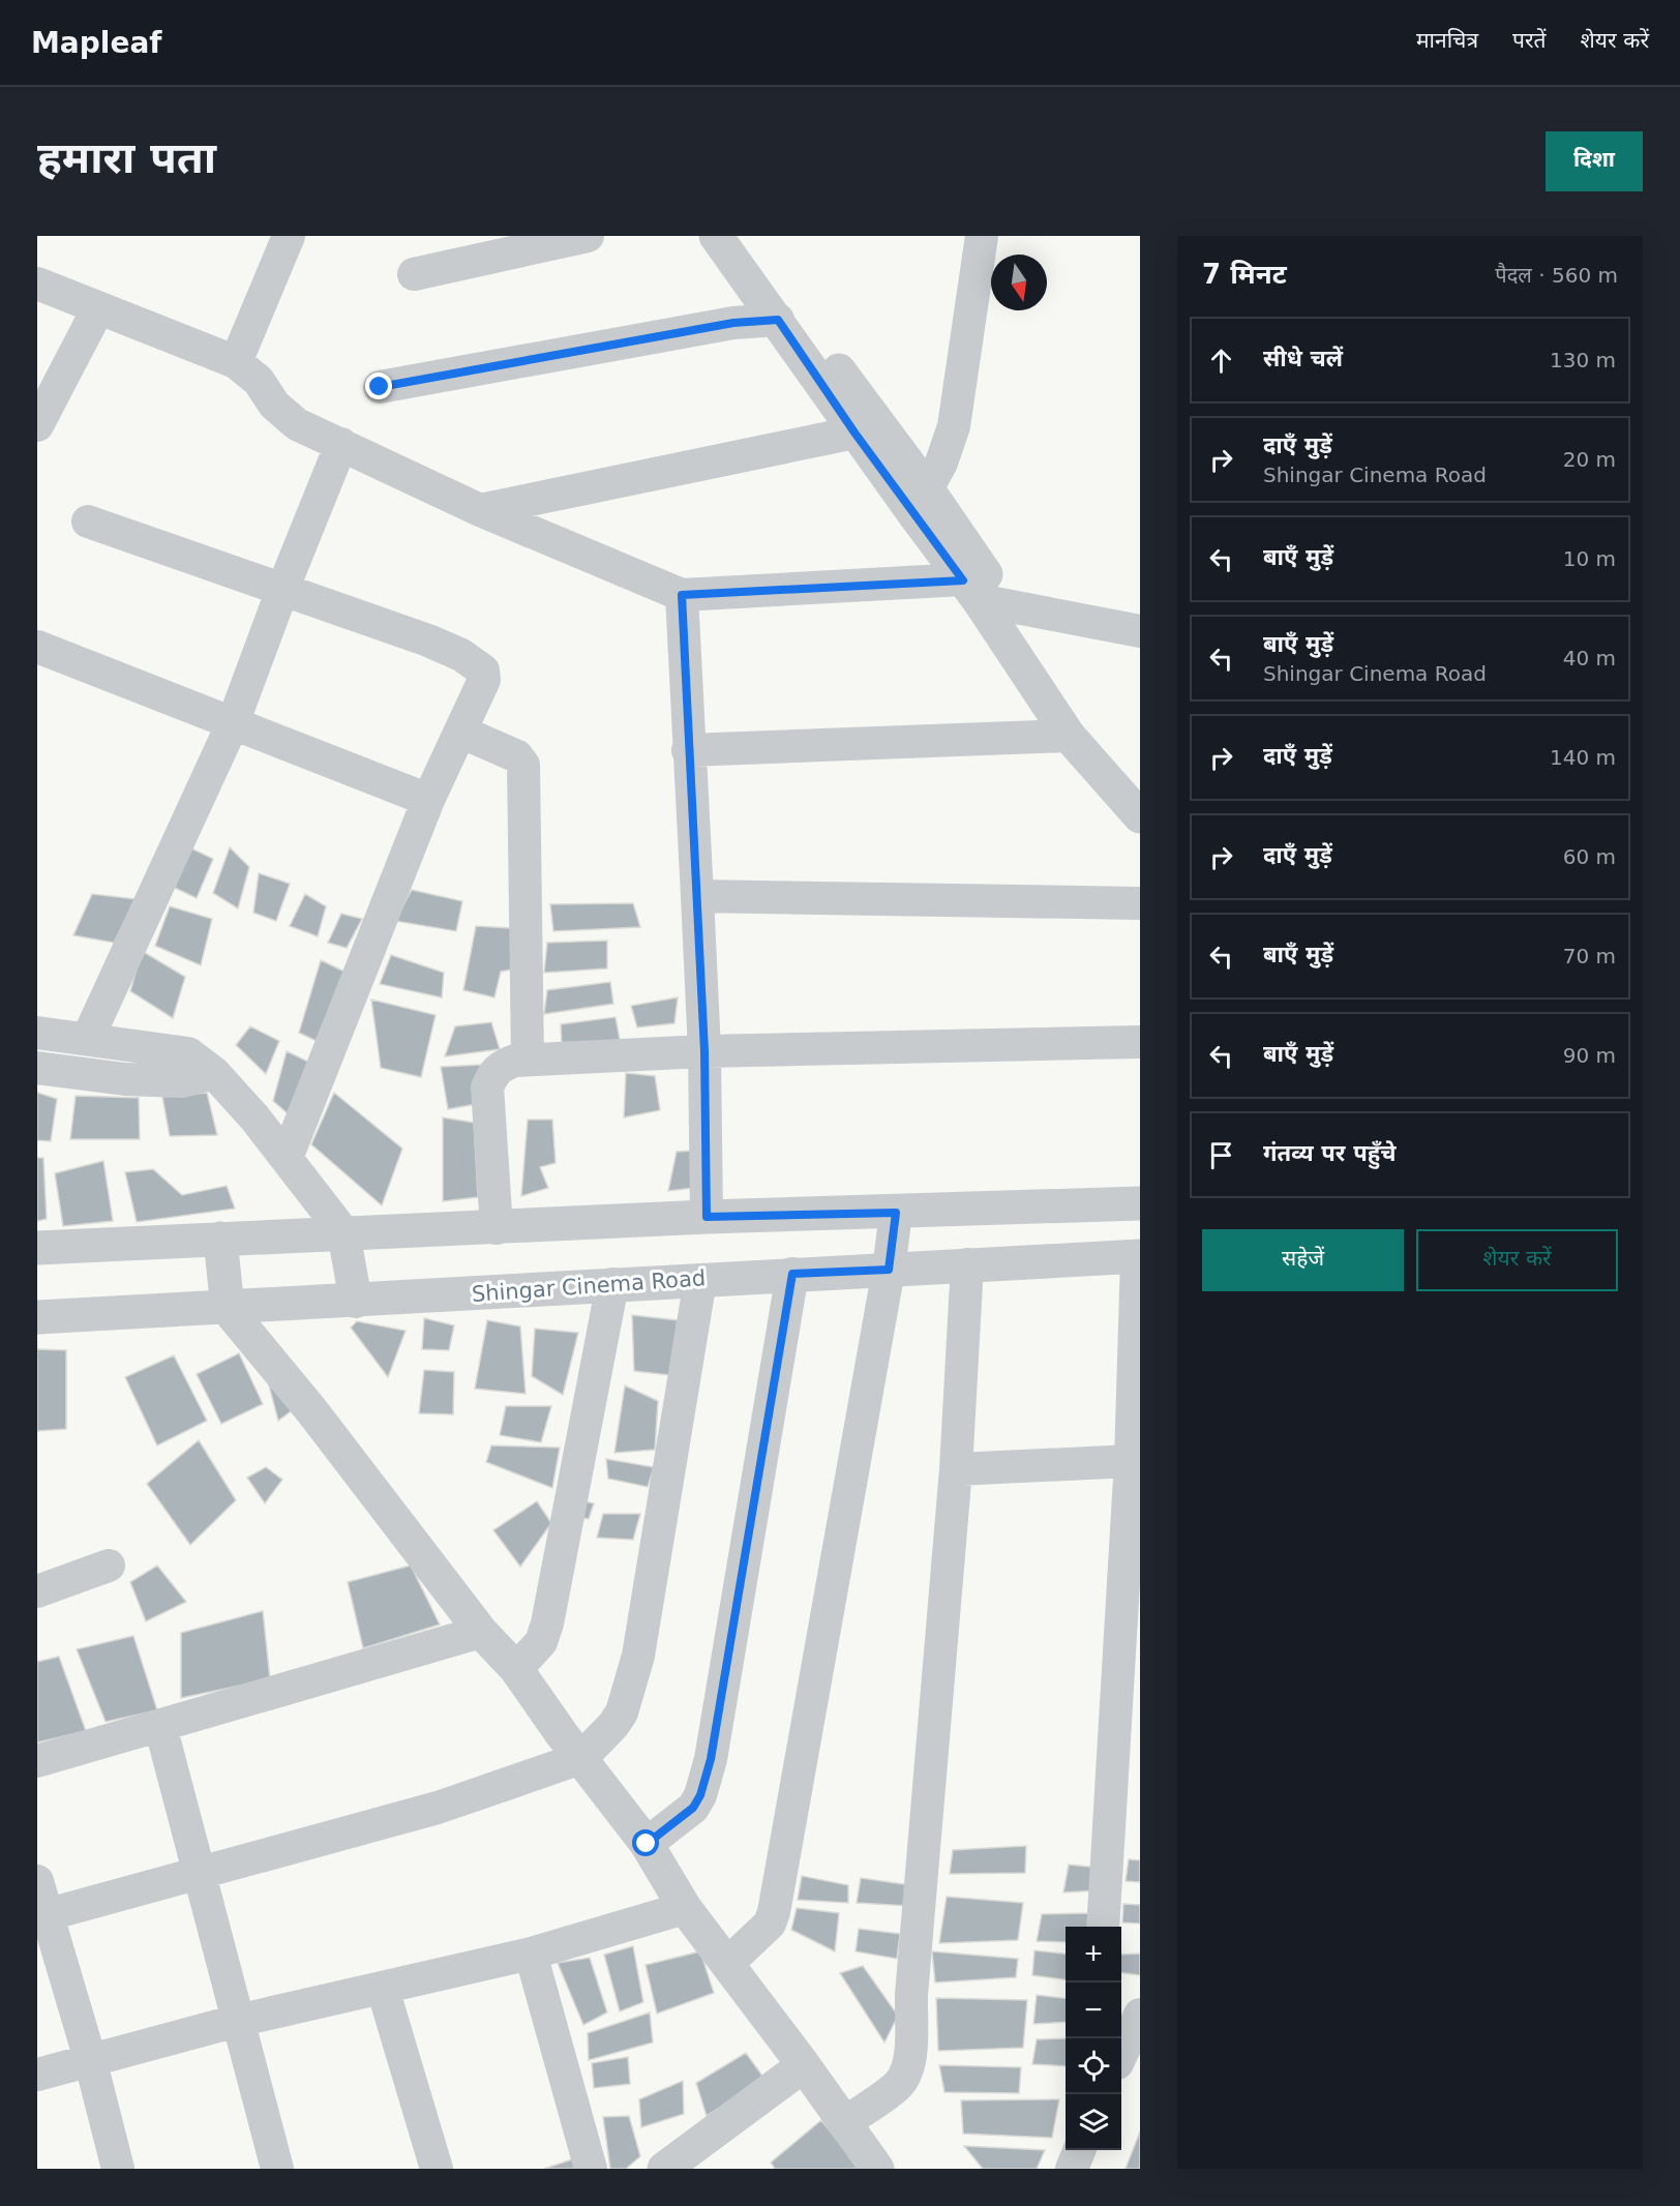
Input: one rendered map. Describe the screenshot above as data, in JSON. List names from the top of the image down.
{
  "streets": {
    "street": ["Shingar Cinema Road"]
  },
  "north": "bottom",
  "page": {
    "header": "Mapleaf",
    "nav": ["मानचित्र", "परतें", "शेयर करें"],
    "buttons": [
      "दिशा",
      ["सहेजें", "शेयर करें"]
    ],
    "title": "हमारा पता",
    "heading": ["7 मिनट", "पैदल · 560 m"],
    "list": [
      ["सीधे चलें", "130 m"],
      ["दाएँ मुड़ें", "Shingar Cinema Road", "20 m"],
      ["बाएँ मुड़ें", "10 m"],
      ["बाएँ मुड़ें", "Shingar Cinema Road", "40 m"],
      ["दाएँ मुड़ें", "140 m"],
      ["दाएँ मुड़ें", "60 m"],
      ["बाएँ मुड़ें", "70 m"],
      ["बाएँ मुड़ें", "90 m"],
      "गंतव्य पर पहुँचे"
    ],
    "map_buttons": ["+", "−"]
  }
}
